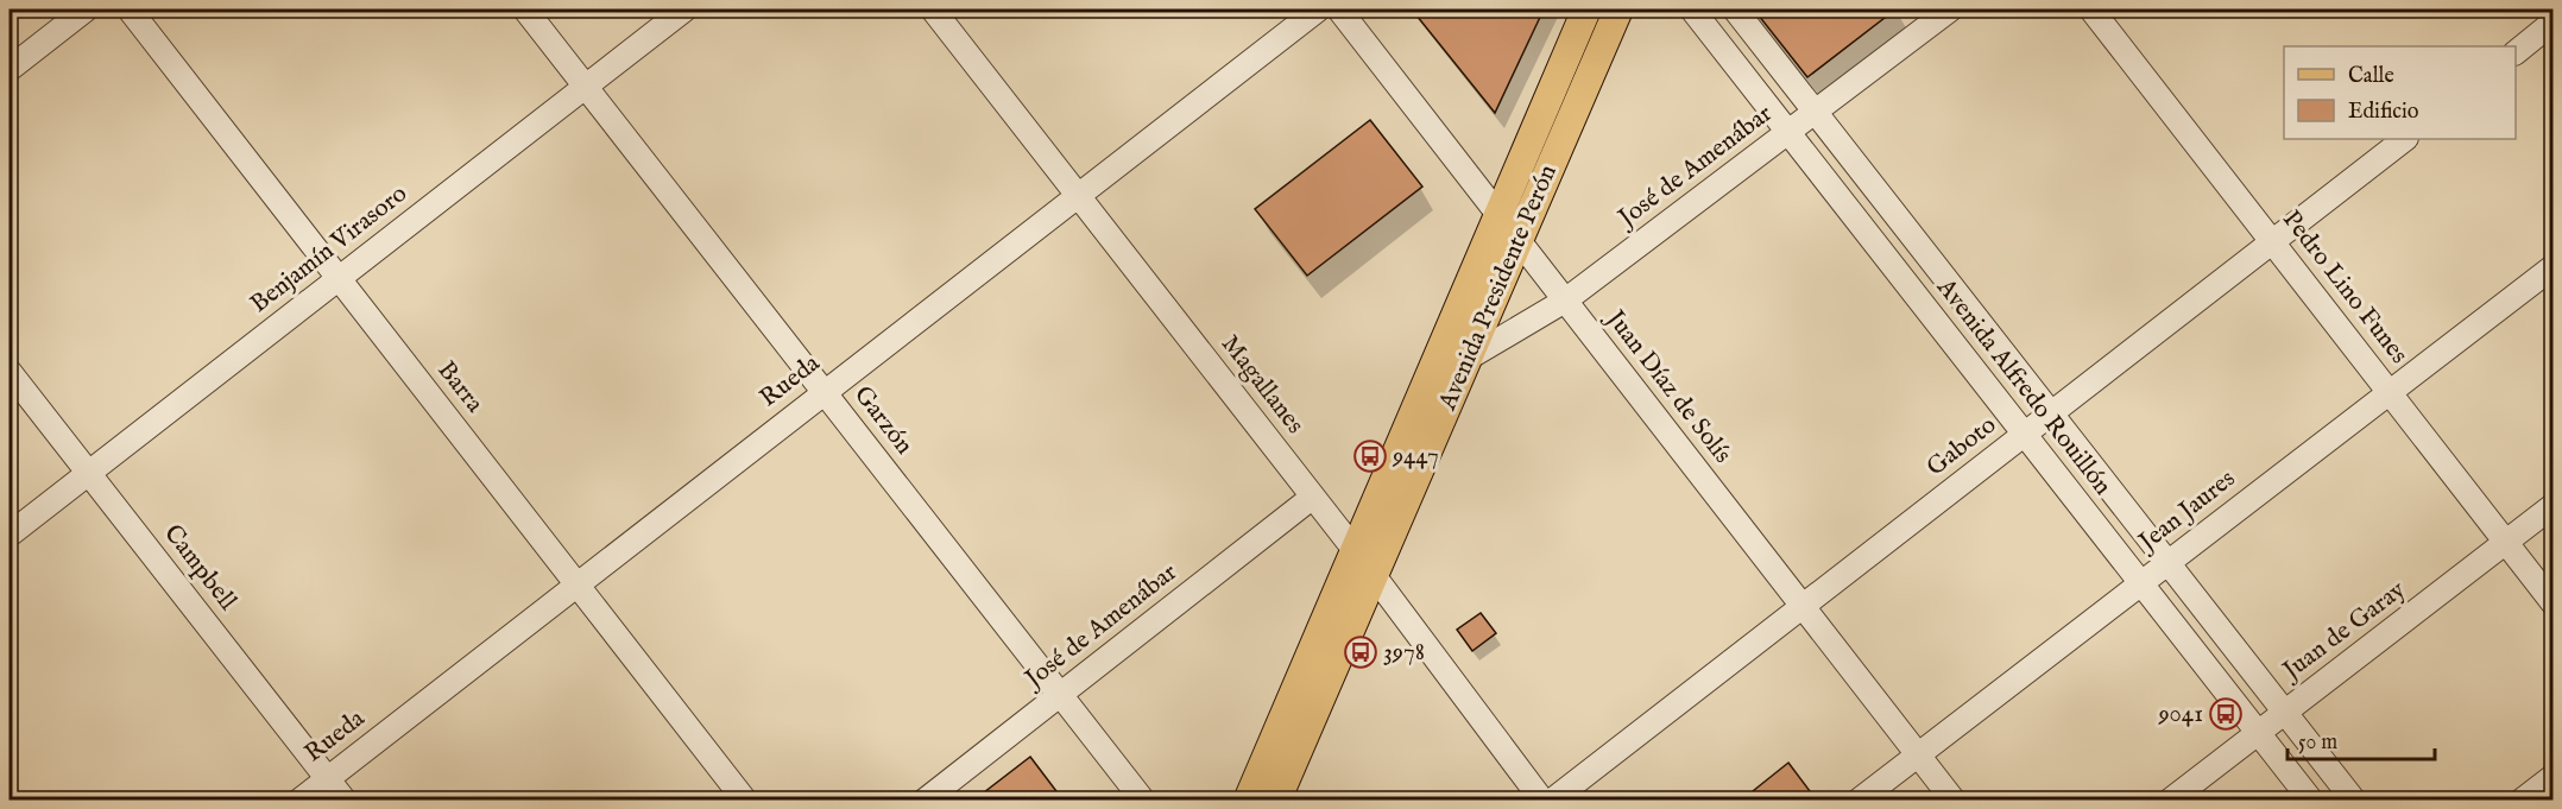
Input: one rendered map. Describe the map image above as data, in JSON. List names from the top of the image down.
{
  "streets": {
    "main road": ["Avenida Presidente Perón"],
    "street": [
      "José de Amenábar",
      "Benjamín Virasoro",
      "Pedro Lino Funes",
      "Rueda",
      "Magallanes",
      "Barra",
      "Juan Díaz de Solís",
      "Avenida Alfredo Rouillón",
      "Garzón",
      "Gaboto",
      "Jean Jaures",
      "Campbell",
      "Juan de Garay"
    ]
  },
  "crossings": [
    ["José de Amenábar", "Avenida Presidente Perón"],
    ["José de Amenábar", "Magallanes"],
    ["José de Amenábar", "Juan Díaz de Solís"],
    ["José de Amenábar", "Avenida Alfredo Rouillón"],
    ["José de Amenábar", "Garzón"],
    ["Benjamín Virasoro", "Barra"],
    ["Benjamín Virasoro", "Garzón"],
    ["Benjamín Virasoro", "Campbell"],
    ["Avenida Presidente Perón", "Magallanes"],
    ["Avenida Presidente Perón", "Juan Díaz de Solís"],
    ["Pedro Lino Funes", "Gaboto"],
    ["Pedro Lino Funes", "Jean Jaures"],
    ["Pedro Lino Funes", "Juan de Garay"],
    ["Rueda", "Magallanes"],
    ["Rueda", "Barra"],
    ["Rueda", "Garzón"],
    ["Rueda", "Campbell"],
    ["Juan Díaz de Solís", "Gaboto"],
    ["Juan Díaz de Solís", "Jean Jaures"],
    ["Avenida Alfredo Rouillón", "Gaboto"],
    ["Avenida Alfredo Rouillón", "Jean Jaures"],
    ["Avenida Alfredo Rouillón", "Juan de Garay"]
  ],
  "places": {
    "bus stop": ["9447", "3978", "9041"]
  },
  "legend": ["Calle", "Edificio"],
  "scale_bar": "50 m"
}
